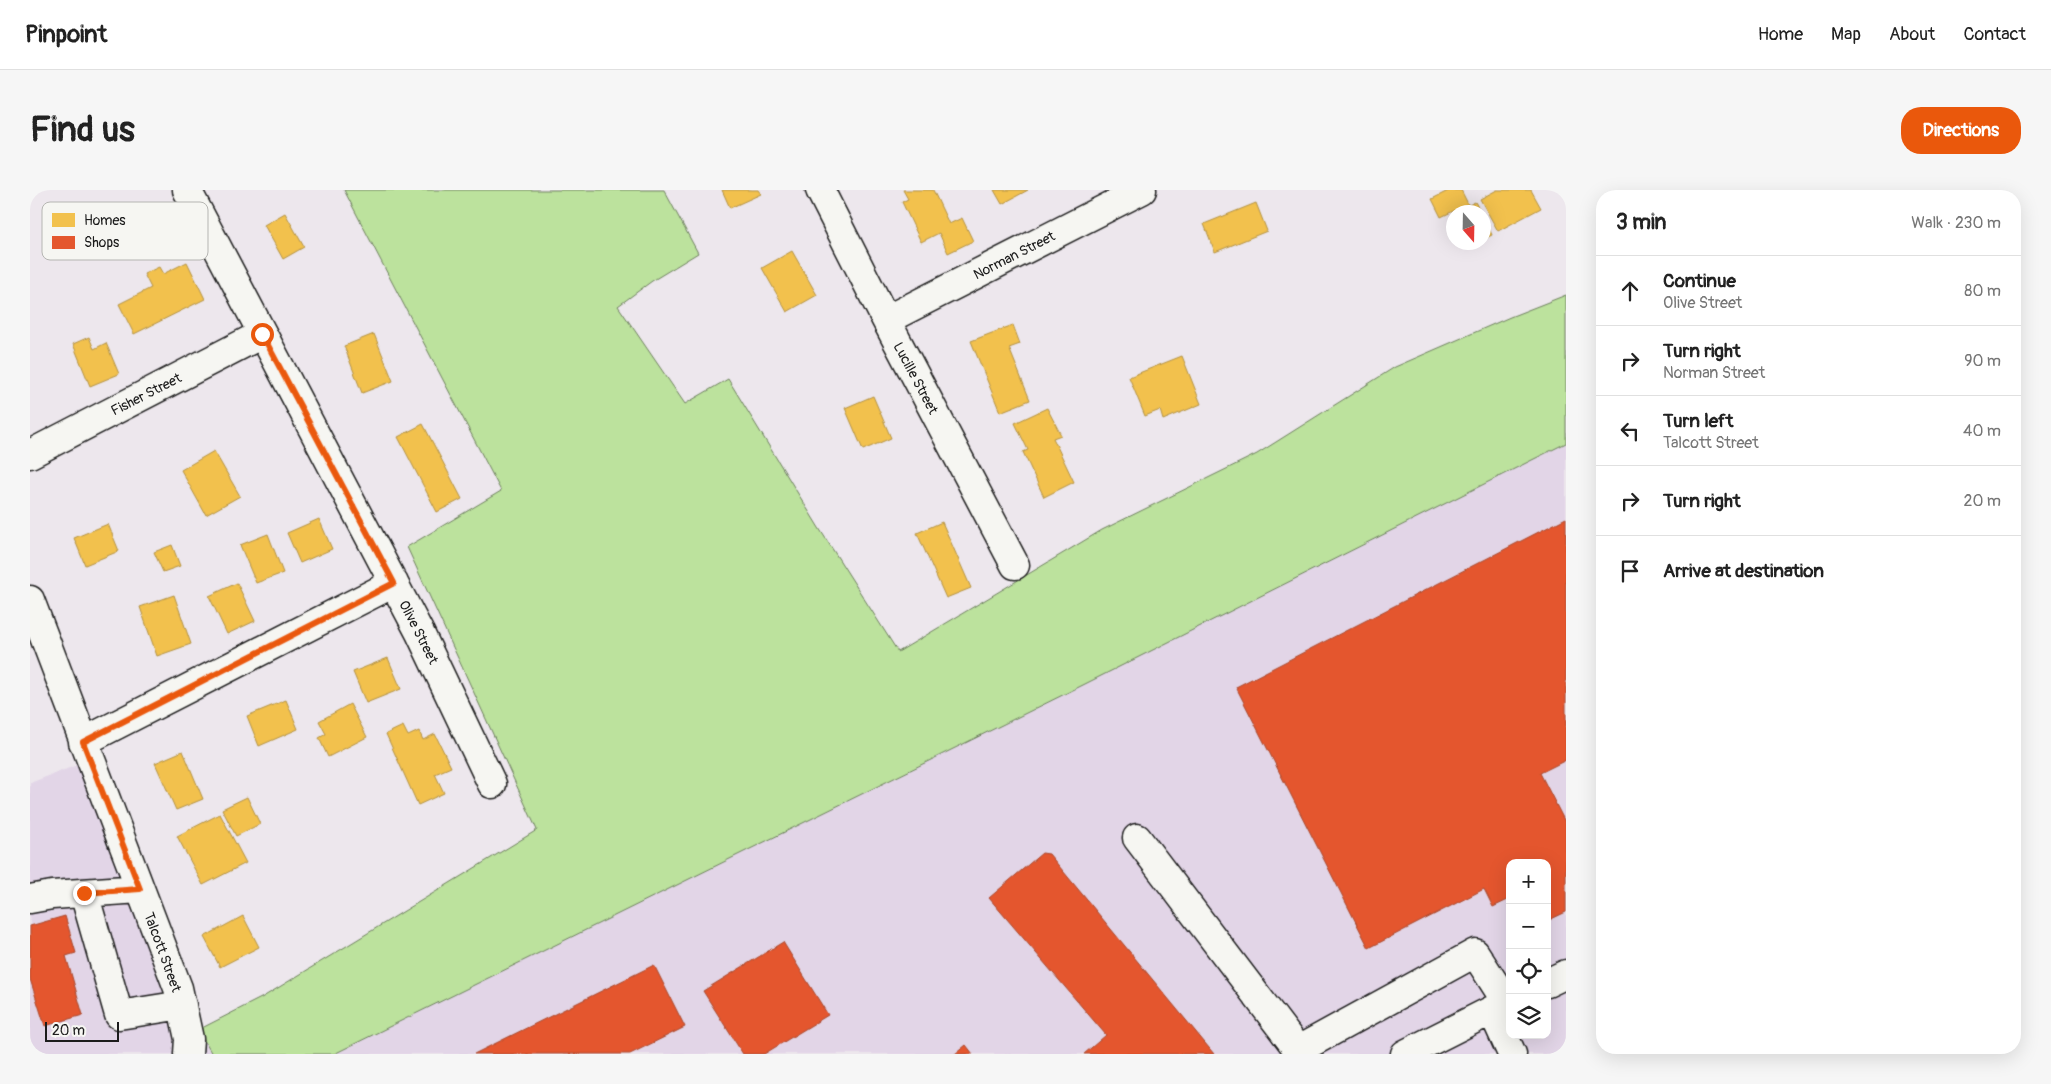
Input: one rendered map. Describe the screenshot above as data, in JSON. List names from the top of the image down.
{
  "streets": {
    "street": [
      "Norman Street",
      "Lucille Street",
      "Fisher Street",
      "Olive Street",
      "Talcott Street"
    ]
  },
  "crossings": [
    ["Norman Street", "Lucille Street"],
    ["Fisher Street", "Olive Street"]
  ],
  "legend": ["Homes", "Shops"],
  "scale_bar": "20 m",
  "north": "bottom",
  "page": {
    "header": "Pinpoint",
    "nav": [
      "Home",
      "Map",
      "About",
      "Contact"
    ],
    "buttons": "Directions",
    "title": "Find us",
    "heading": ["3 min", "Walk · 230 m"],
    "list": [
      ["Continue", "Olive Street", "80 m"],
      ["Turn right", "Norman Street", "90 m"],
      ["Turn left", "Talcott Street", "40 m"],
      ["Turn right", "20 m"],
      "Arrive at destination"
    ],
    "map_buttons": ["+", "−"],
    "scale": "20 m"
  }
}
